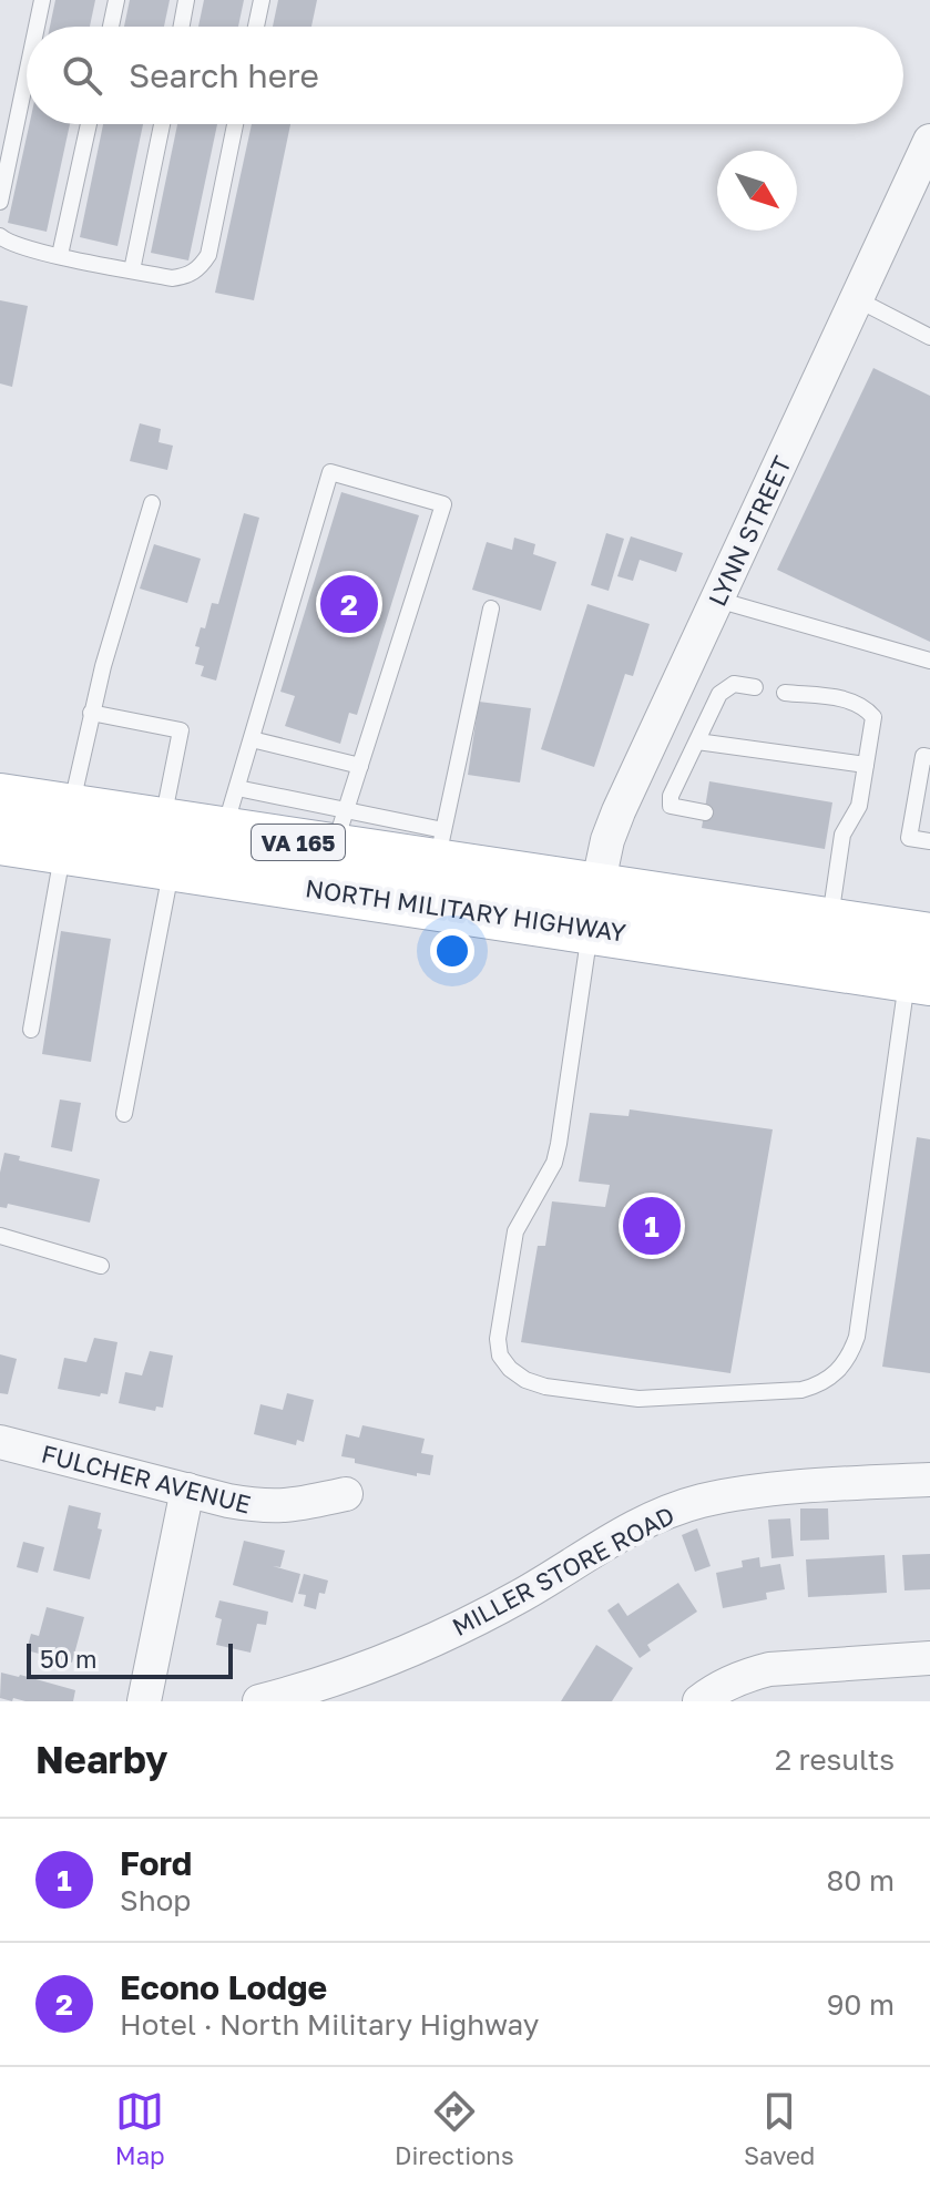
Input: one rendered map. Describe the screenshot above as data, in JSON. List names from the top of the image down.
{
  "streets": {
    "main road": ["VA 165", "NORTH MILITARY HIGHWAY"],
    "street": ["LYNN STREET", "FULCHER AVENUE", "MILLER STORE ROAD"]
  },
  "crossings": [
    ["LYNN STREET", "NORTH MILITARY HIGHWAY"]
  ],
  "scale_bar": "50 m",
  "north": "bottom right",
  "page": {
    "search": "Search here",
    "pins": ["2", "1"],
    "scale": "50 m",
    "heading": ["Nearby", "2 results"],
    "list": [
      {
        "mark": "1",
        "name": "Ford",
        "note": "Shop",
        "value": "80 m"
      },
      {
        "mark": "2",
        "name": "Econo Lodge",
        "note": "Hotel · North Military Highway",
        "value": "90 m"
      }
    ],
    "nav": ["Map", "Directions", "Saved"]
  }
}
